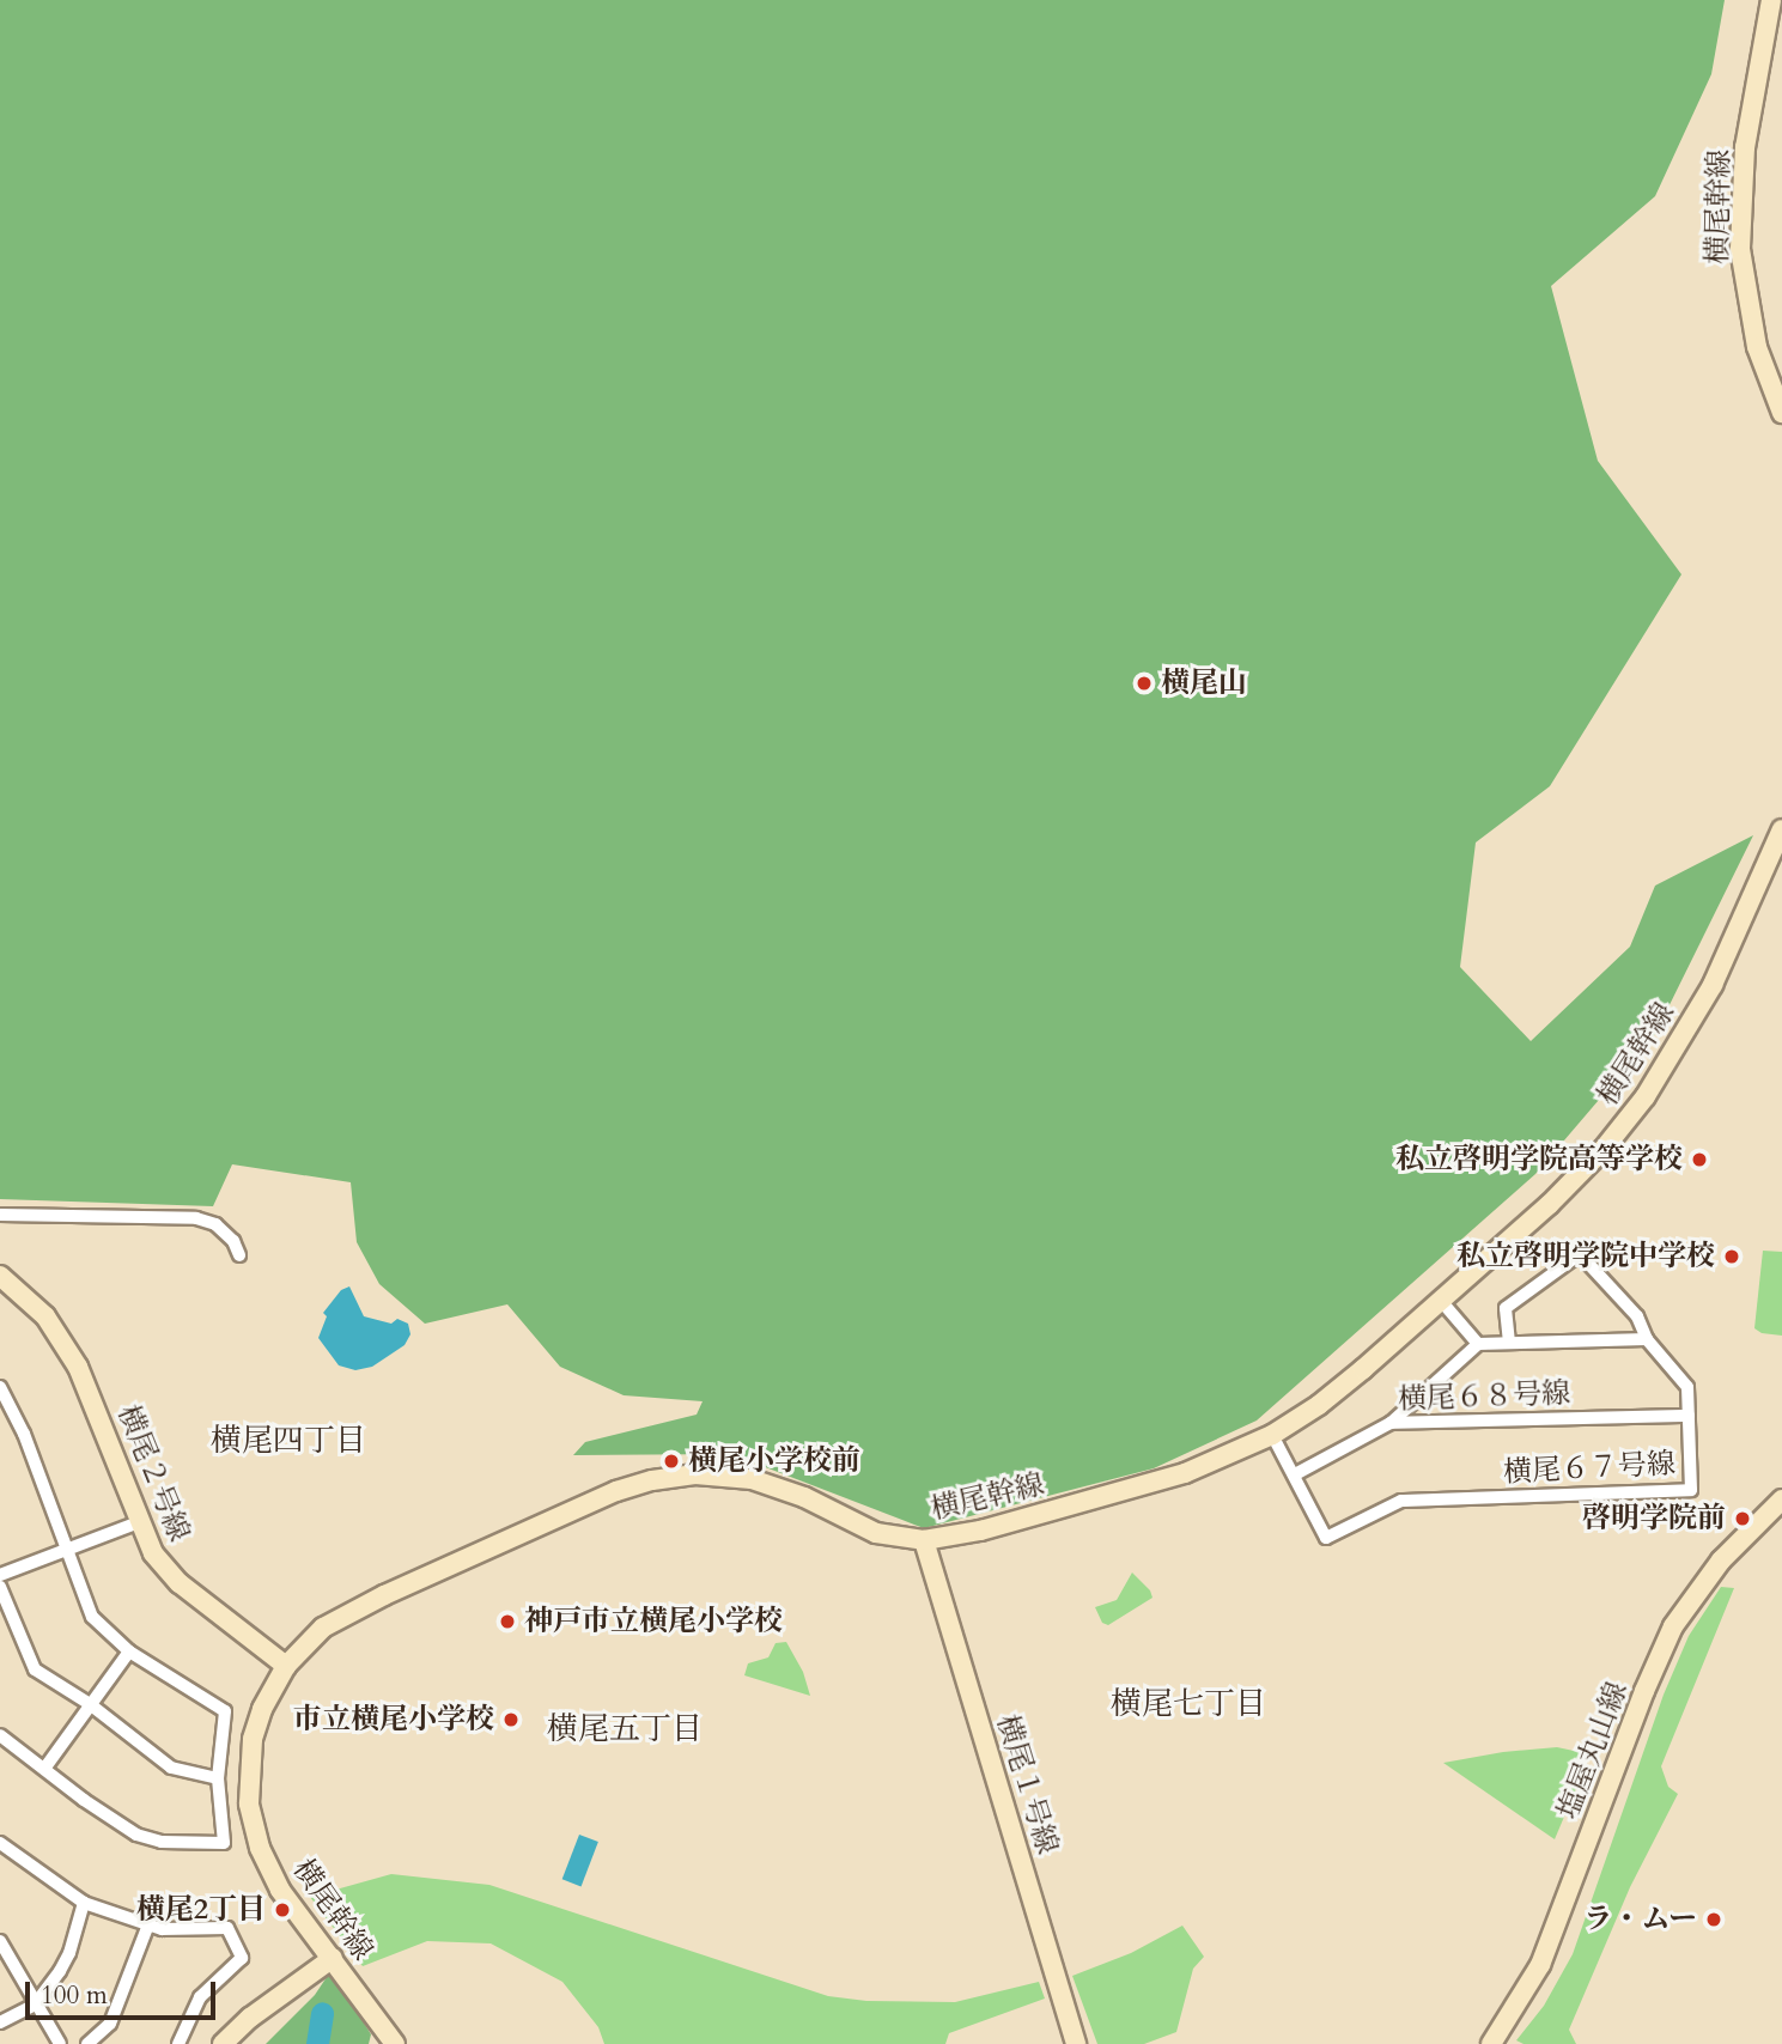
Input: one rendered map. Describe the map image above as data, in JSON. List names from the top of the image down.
{
  "streets": {
    "street": [
      "横尾幹線",
      "横尾６８号線",
      "横尾６７号線",
      "横尾２号線",
      "塩屋丸山線",
      "横尾１号線"
    ]
  },
  "crossings": [
    ["横尾幹線", "横尾６７号線"],
    ["横尾幹線", "横尾２号線"],
    ["横尾幹線", "横尾１号線"],
    ["横尾６８号線", "横尾６７号線"]
  ],
  "districts": ["横尾四丁目", "横尾七丁目", "横尾五丁目"],
  "places": [
    "横尾山",
    "私立啓明学院高等学校",
    "私立啓明学院中学校",
    "横尾小学校前",
    "啓明学院前",
    "神戸市立横尾小学校",
    "市立横尾小学校",
    "横尾2丁目",
    "ラ・ムー"
  ],
  "scale_bar": "100 m"
}
